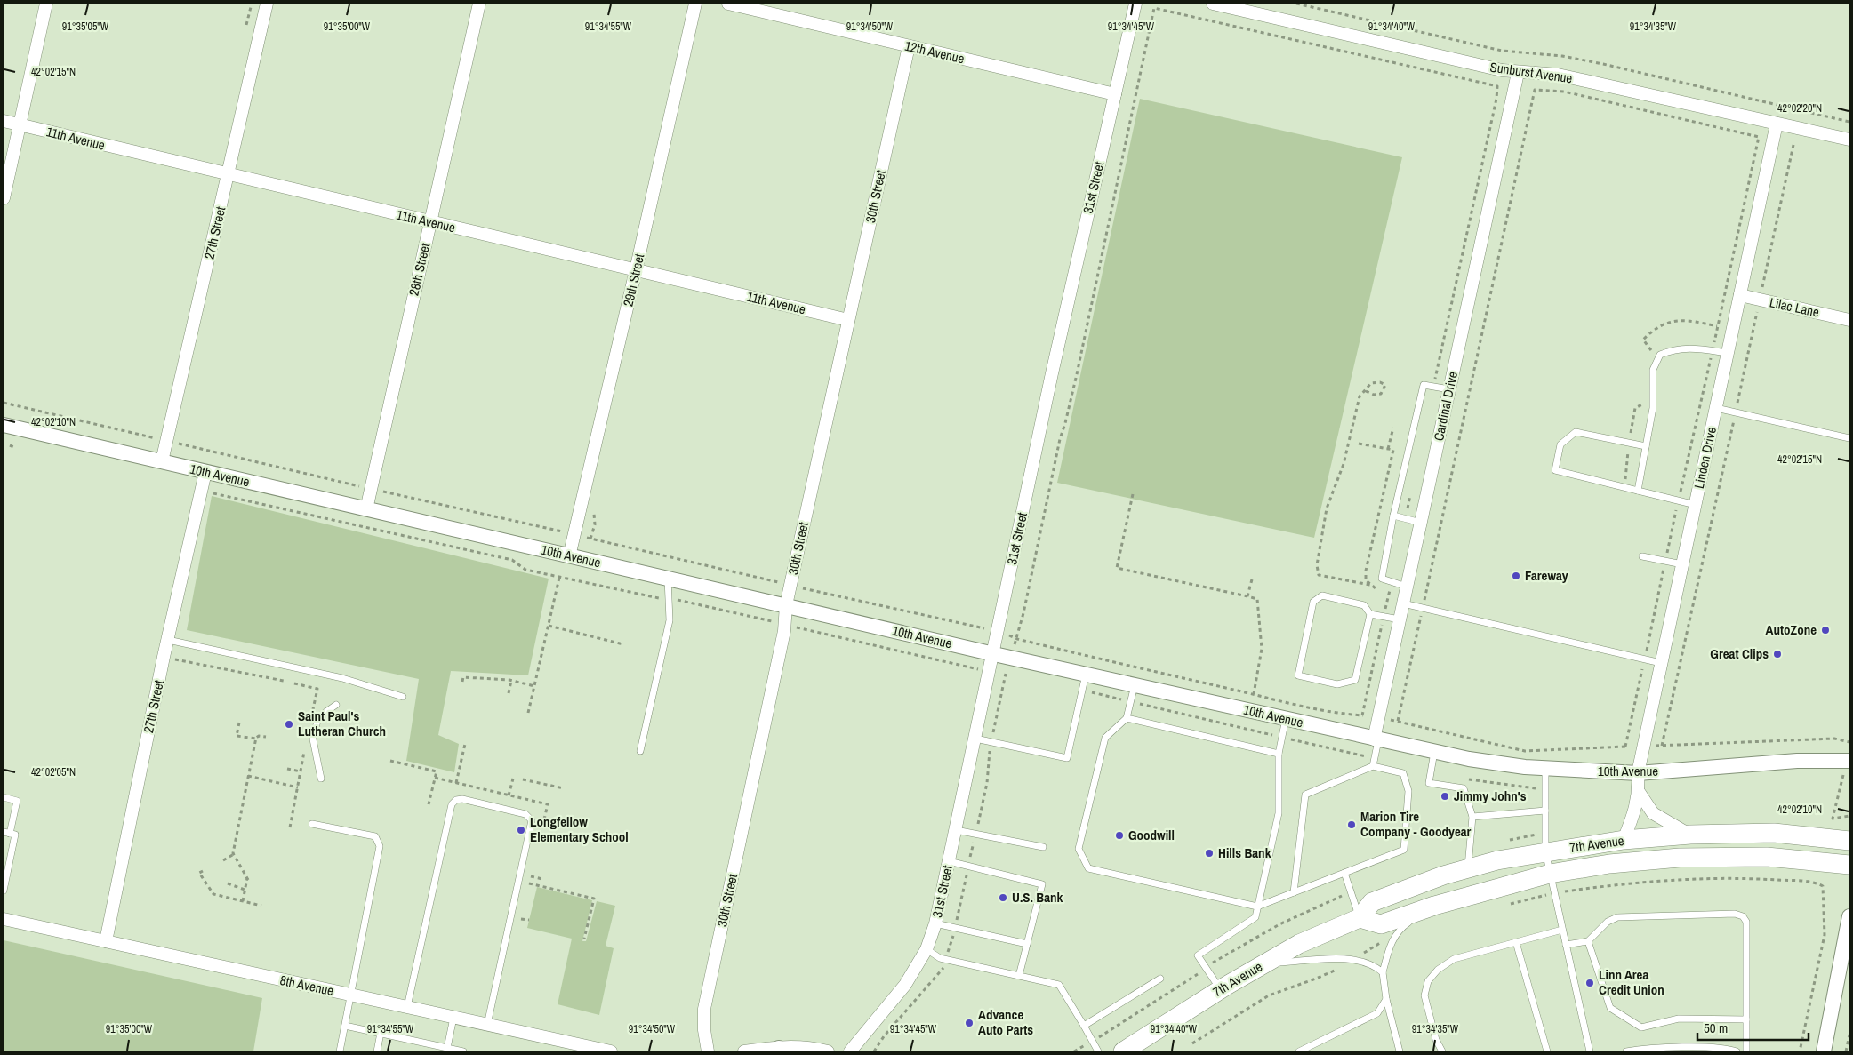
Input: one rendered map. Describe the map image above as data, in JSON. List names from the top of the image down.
{
  "streets": {
    "main road": ["7th Avenue"],
    "street": [
      "12th Avenue",
      "Sunburst Avenue",
      "11th Avenue",
      "31st Street",
      "30th Street",
      "27th Street",
      "28th Street",
      "29th Street",
      "Lilac Lane",
      "Cardinal Drive",
      "Linden Drive",
      "10th Avenue",
      "8th Avenue"
    ]
  },
  "crossings": [
    ["12th Avenue", "31st Street"],
    ["12th Avenue", "30th Street"],
    ["Sunburst Avenue", "Cardinal Drive"],
    ["Sunburst Avenue", "Linden Drive"],
    ["11th Avenue", "30th Street"],
    ["11th Avenue", "27th Street"],
    ["11th Avenue", "28th Street"],
    ["11th Avenue", "29th Street"],
    ["31st Street", "10th Avenue"],
    ["30th Street", "10th Avenue"],
    ["27th Street", "10th Avenue"],
    ["27th Street", "8th Avenue"],
    ["28th Street", "10th Avenue"],
    ["29th Street", "10th Avenue"],
    ["Lilac Lane", "Linden Drive"],
    ["Cardinal Drive", "10th Avenue"],
    ["Linden Drive", "10th Avenue"],
    ["Linden Drive", "7th Avenue"]
  ],
  "places": [
    "Fareway",
    "AutoZone",
    "Great Clips",
    "Saint Paul's Lutheran Church",
    "Jimmy John's",
    "Marion Tire Company - Goodyear",
    "Longfellow Elementary School",
    "Goodwill",
    "Hills Bank",
    "U.S. Bank",
    "Linn Area Credit Union",
    "Advance Auto Parts"
  ],
  "scale_bar": "50 m",
  "coordinates": [
    "91°35'05\"W",
    "91°35'00\"W",
    "91°34'55\"W",
    "91°34'50\"W",
    "91°34'45\"W",
    "91°34'40\"W",
    "91°34'35\"W",
    "42°02'15\"N",
    "42°02'20\"N",
    "42°02'10\"N",
    "42°02'05\"N"
  ]
}
